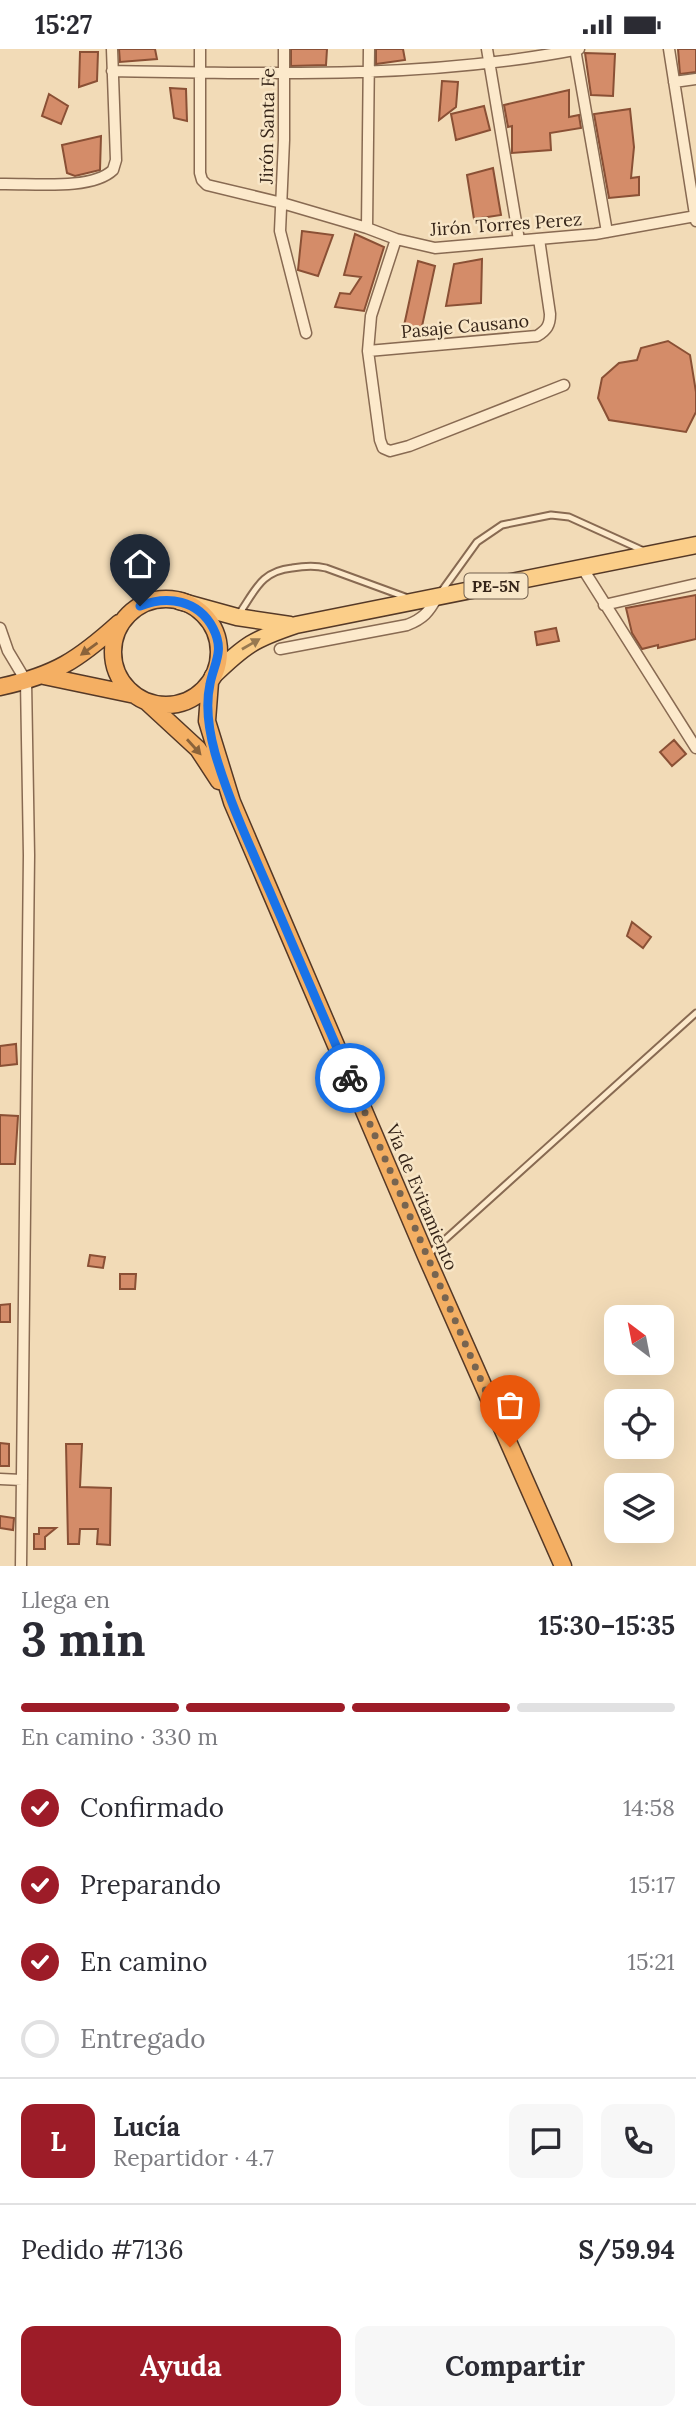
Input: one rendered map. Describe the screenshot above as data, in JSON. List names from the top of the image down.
{
  "streets": {
    "highway": ["Vía de Evitamiento"],
    "main road": ["PE-5N"],
    "street": ["Jirón Santa Fe", "Jirón Torres Perez", "Pasaje Causano"]
  },
  "crossings": [
    ["Jirón Santa Fe", "Jirón Torres Perez"],
    ["Jirón Torres Perez", "Pasaje Causano"],
    ["PE-5N", "Vía de Evitamiento"]
  ],
  "north": "top left",
  "page": {
    "status": "15:27",
    "heading": ["3 min", "Llega en", "15:30–15:35"],
    "panel": [
      "Lucía",
      "Repartidor · 4.7",
      "Pedido #7136",
      "S/59.94"
    ],
    "bar": "En camino · 330 m",
    "list": [
      ["Confirmado", "14:58"],
      ["Preparando", "15:17"],
      ["En camino", "15:21"],
      "Entregado"
    ],
    "round": "L",
    "buttons": ["Ayuda", "Compartir"]
  }
}
